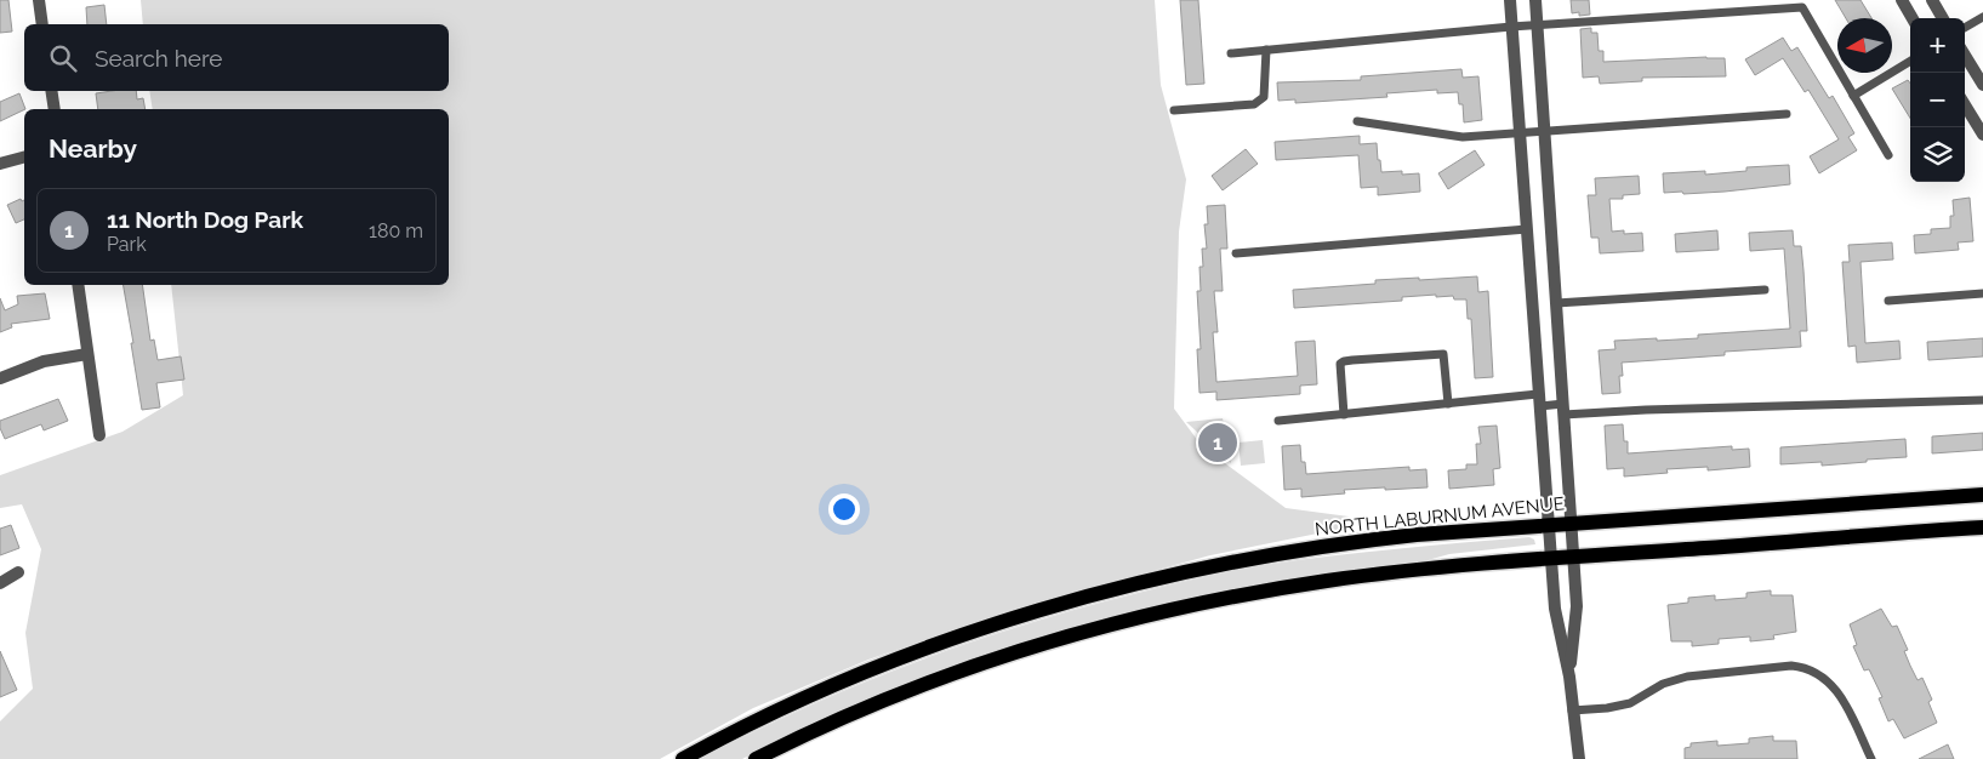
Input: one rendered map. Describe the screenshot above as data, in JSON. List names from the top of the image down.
{
  "streets": {
    "main road": ["NORTH LABURNUM AVENUE"]
  },
  "north": "left",
  "page": {
    "map_buttons": ["+", "−"],
    "search": "Search here",
    "heading": "Nearby",
    "list": [
      {
        "mark": "1",
        "name": "11 North Dog Park",
        "note": "Park",
        "value": "180 m"
      }
    ],
    "pins": "1"
  }
}
